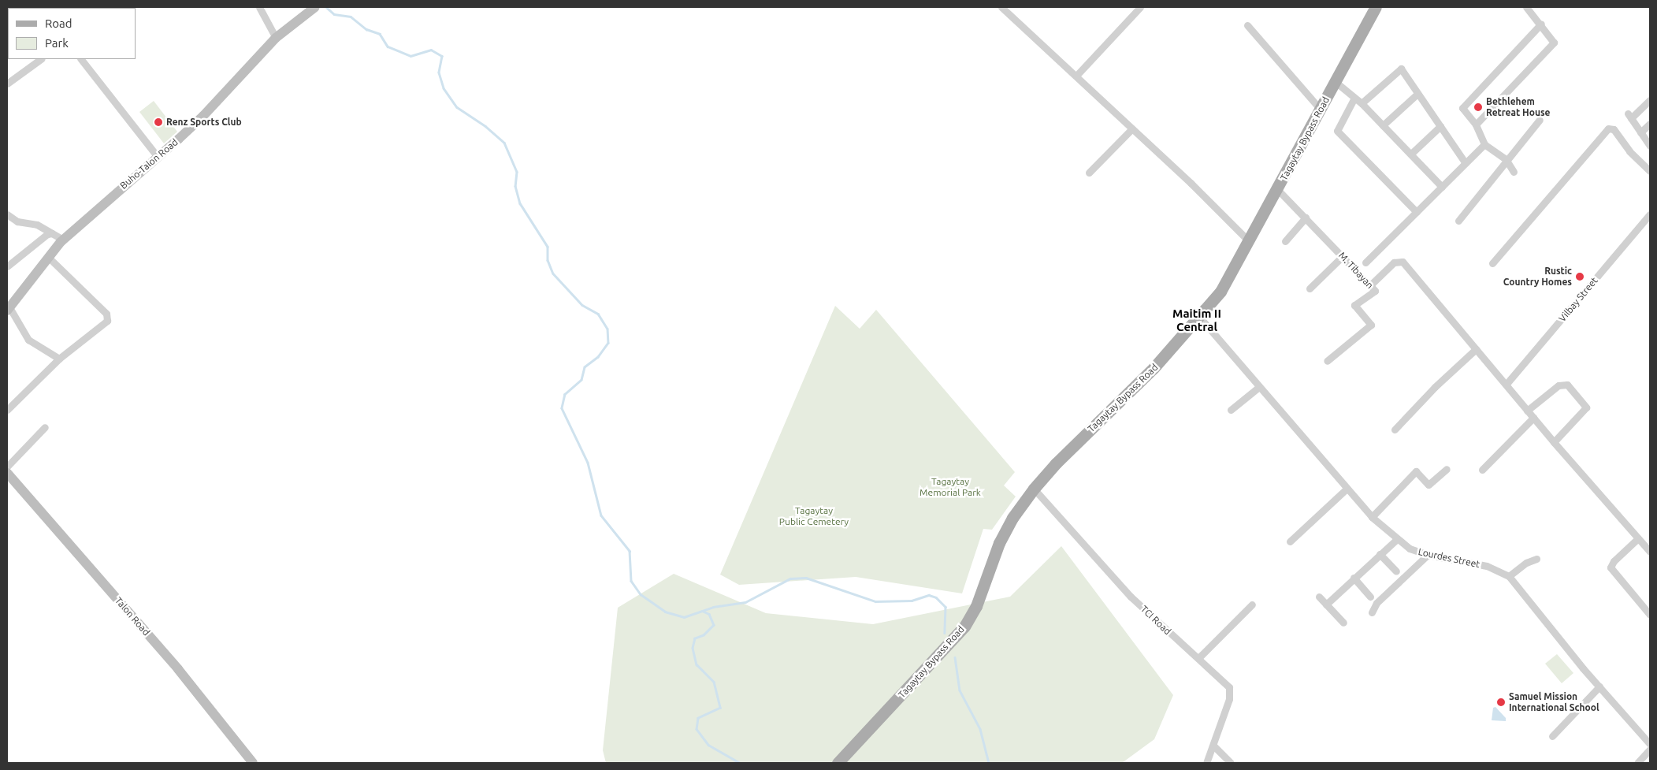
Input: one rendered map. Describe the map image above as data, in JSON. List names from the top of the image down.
{
  "streets": {
    "main road": ["Tagaytay Bypass Road"],
    "street": [
      "Buho-Talon Road",
      "M. Tibayan",
      "Vilbay Street",
      "Lourdes Street",
      "Talon Road",
      "TCI Road"
    ]
  },
  "crossings": [
    ["Tagaytay Bypass Road", "M. Tibayan"],
    ["Tagaytay Bypass Road", "Lourdes Street"],
    ["Tagaytay Bypass Road", "TCI Road"]
  ],
  "districts": ["Maitim II Central"],
  "parks": ["Tagaytay Memorial Park", "Tagaytay Public Cemetery"],
  "places": [
    "Bethlehem Retreat House",
    "Renz Sports Club",
    "Rustic Country Homes",
    "Samuel Mission International School"
  ],
  "legend": ["Road", "Park"]
}
